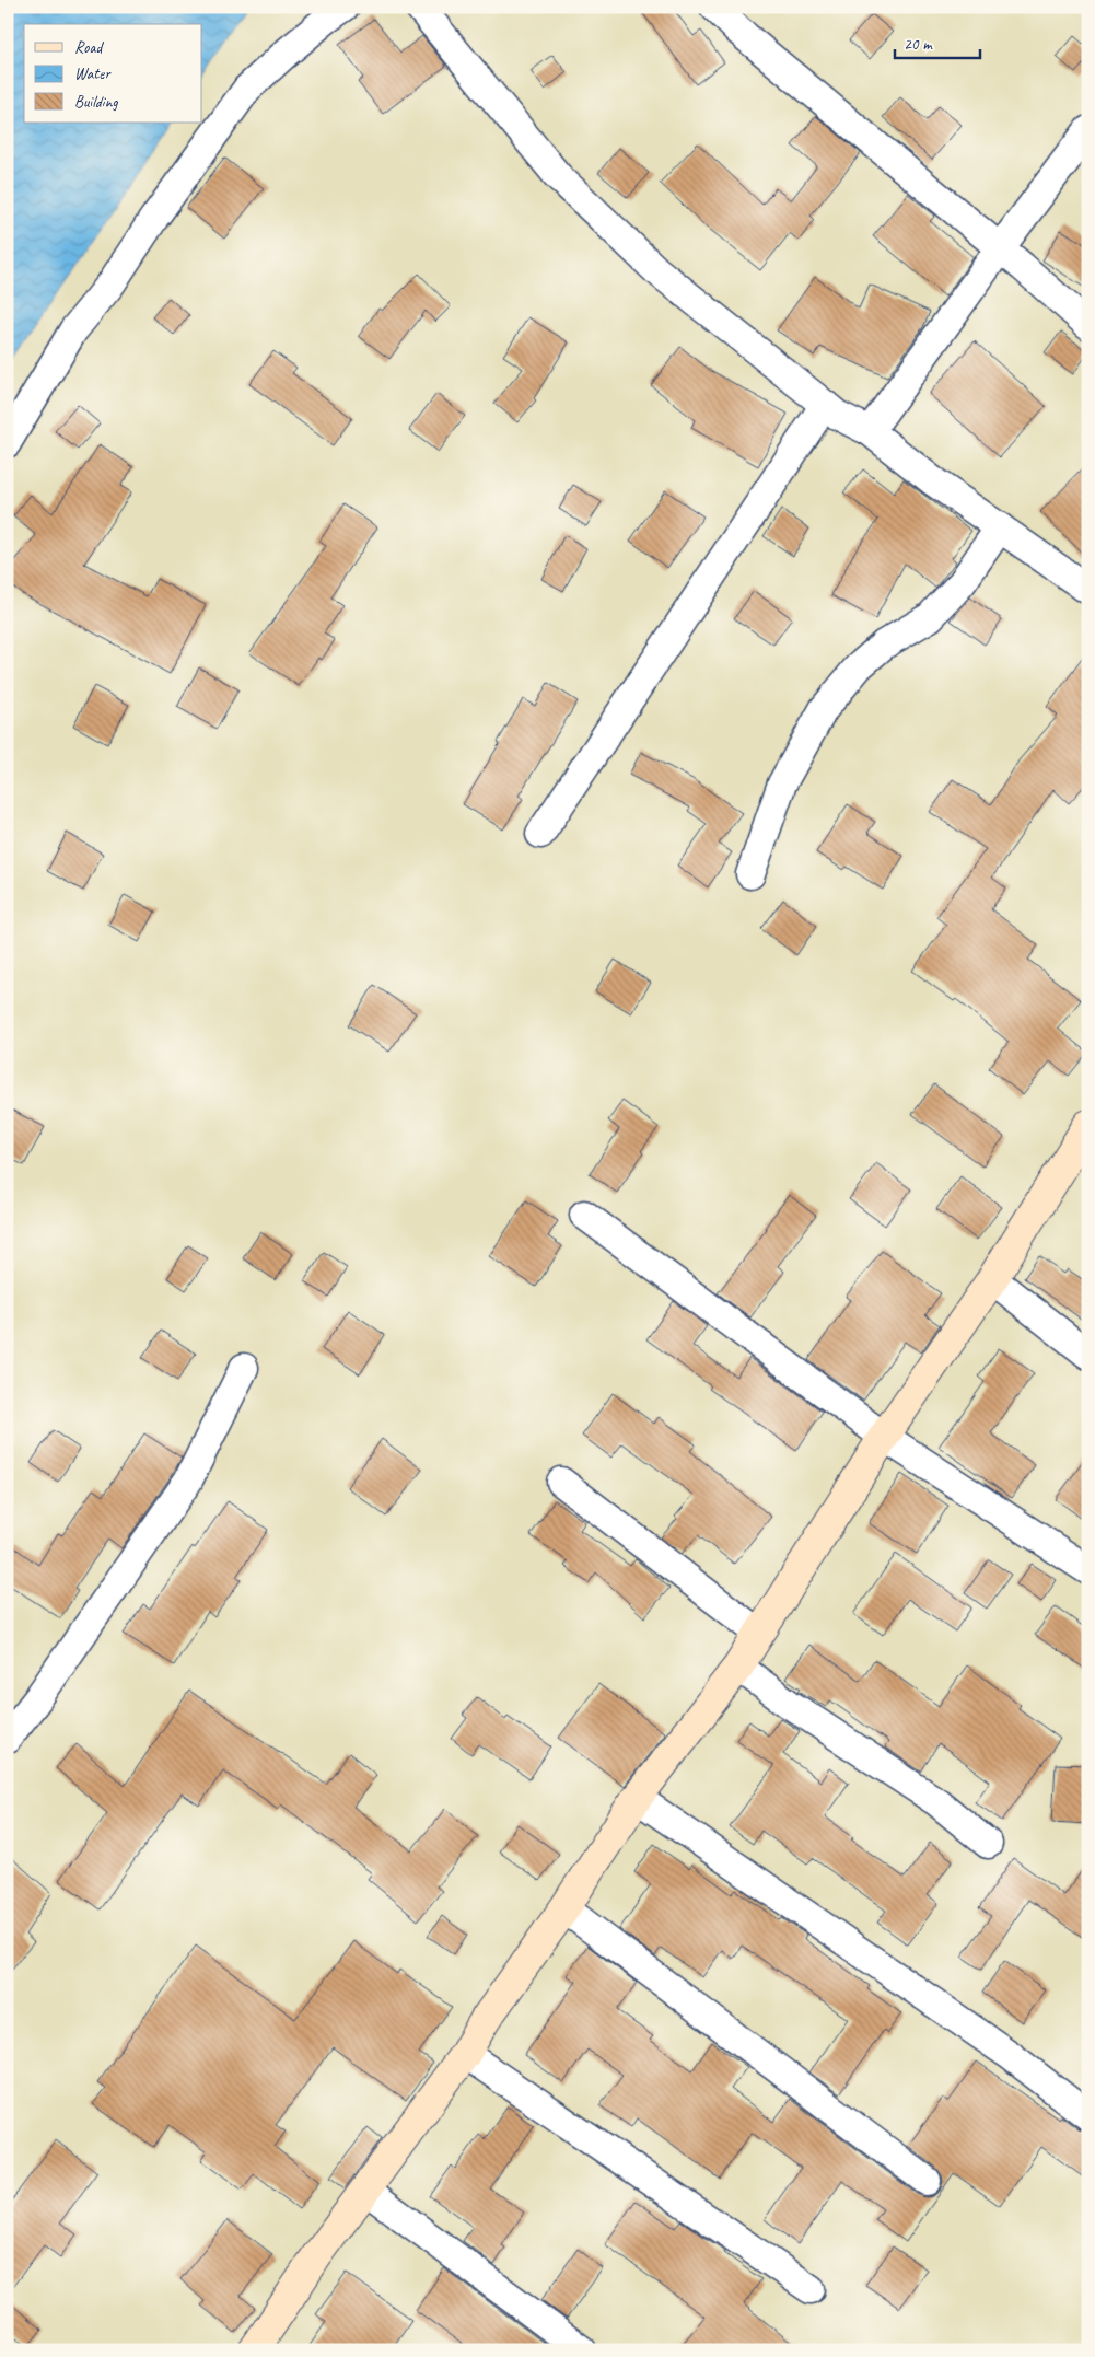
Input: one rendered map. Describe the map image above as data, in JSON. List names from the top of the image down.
{
  "legend": ["Road", "Water", "Building"],
  "scale_bar": "20 m"
}
